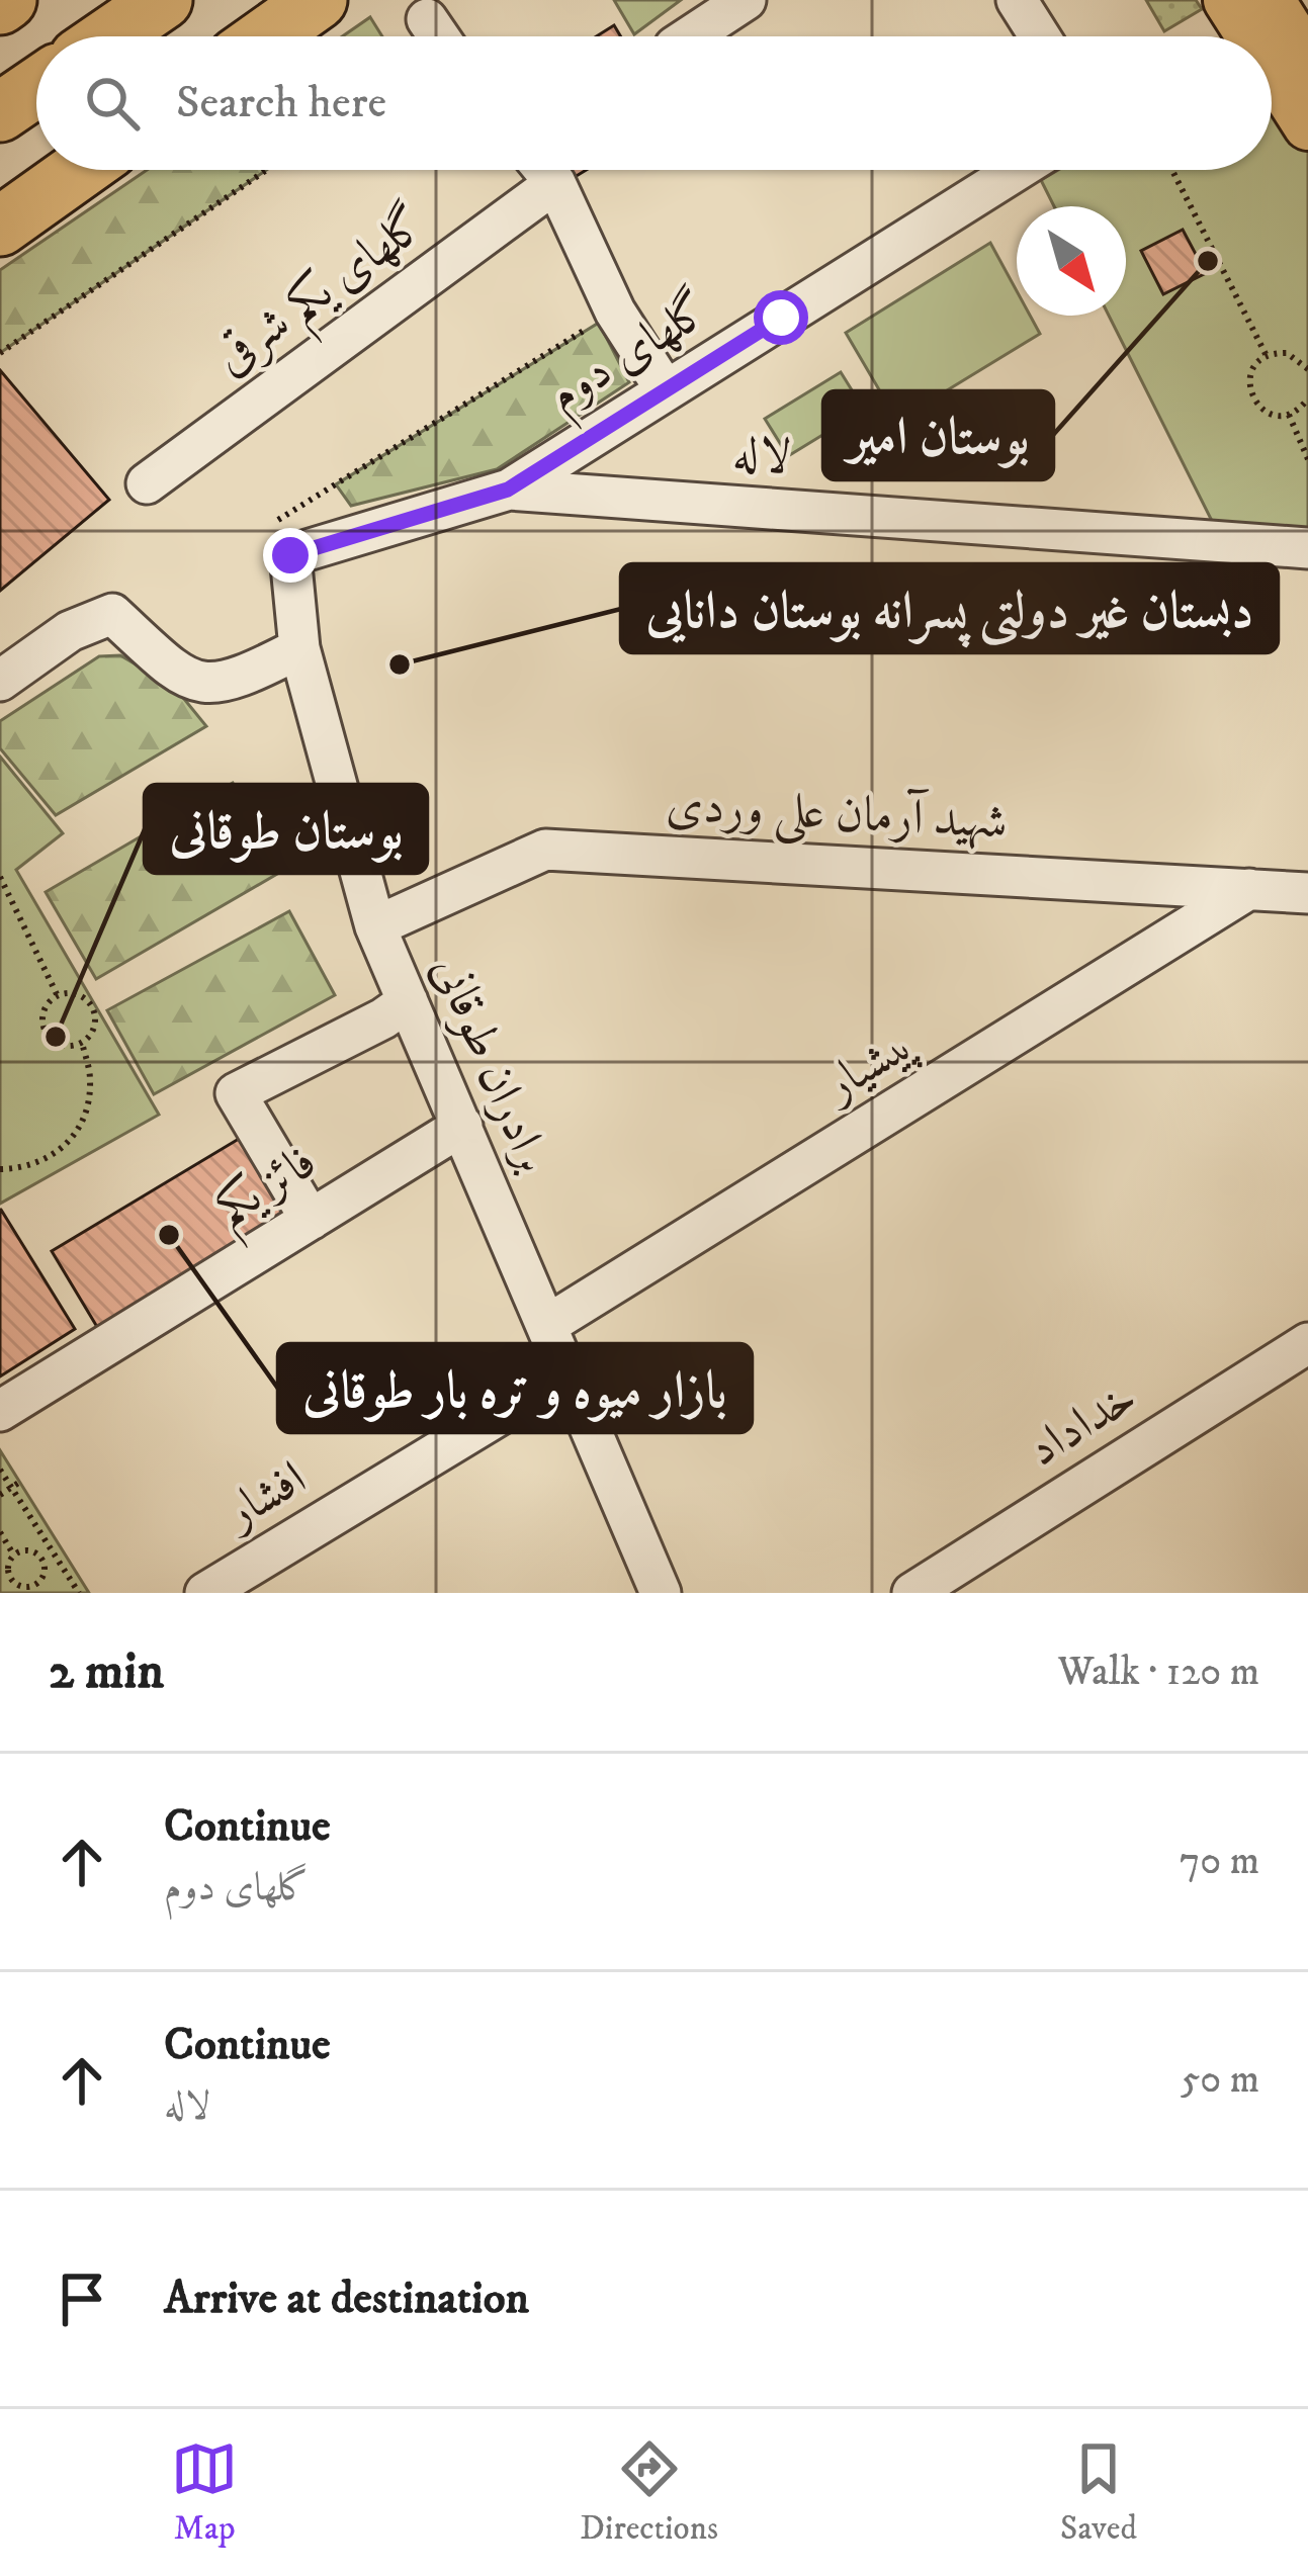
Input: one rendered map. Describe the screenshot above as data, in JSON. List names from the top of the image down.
{
  "streets": {
    "street": [
      "گلهای یکم شرقی",
      "گلهای دوم",
      "لاله",
      "شهید آرمان علی وردی",
      "برادران طوقانی",
      "پیشیار",
      "فائز یکم",
      "خداداد",
      "افشار"
    ]
  },
  "crossings": [
    ["گلهای دوم", "لاله"],
    ["لاله", "برادران طوقانی"],
    ["شهید آرمان علی وردی", "برادران طوقانی"],
    ["شهید آرمان علی وردی", "پیشیار"],
    ["برادران طوقانی", "پیشیار"],
    ["برادران طوقانی", "فائز یکم"],
    ["برادران طوقانی", "افشار"]
  ],
  "places": [
    "بوستان امیر",
    "دبستان غیر دولتی پسرانه بوستان دانایی",
    "بوستان طوقانی",
    "بازار میوه و تره بار طوقانی"
  ],
  "north": "bottom right",
  "page": {
    "search": "Search here",
    "heading": ["2 min", "Walk · 120 m"],
    "list": [
      ["Continue", "گلهای دوم", "70 m"],
      ["Continue", "لاله", "50 m"],
      "Arrive at destination"
    ],
    "nav": ["Map", "Directions", "Saved"]
  }
}
